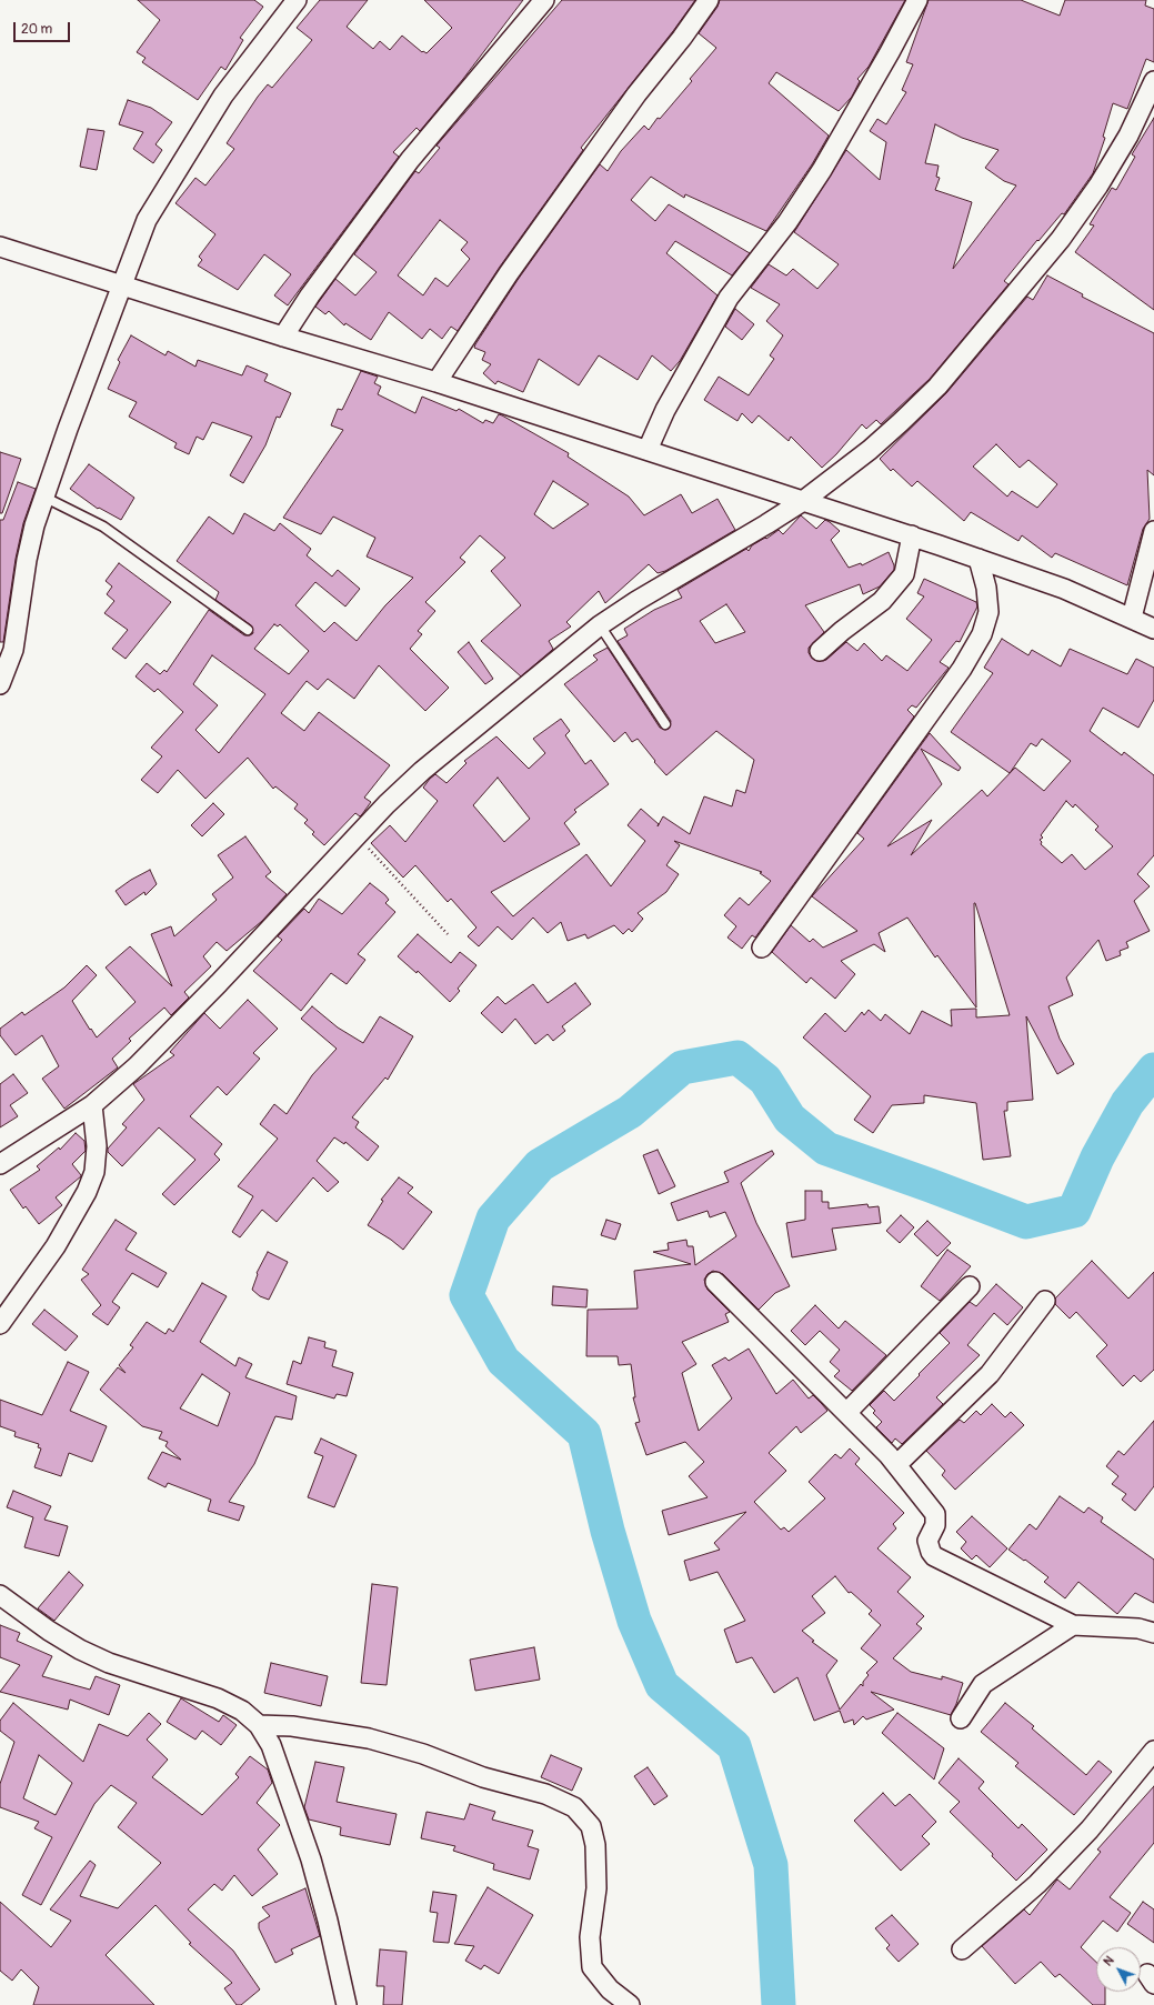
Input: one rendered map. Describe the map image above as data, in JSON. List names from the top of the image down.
{
  "scale_bar": "20 m",
  "north": "top left"
}
